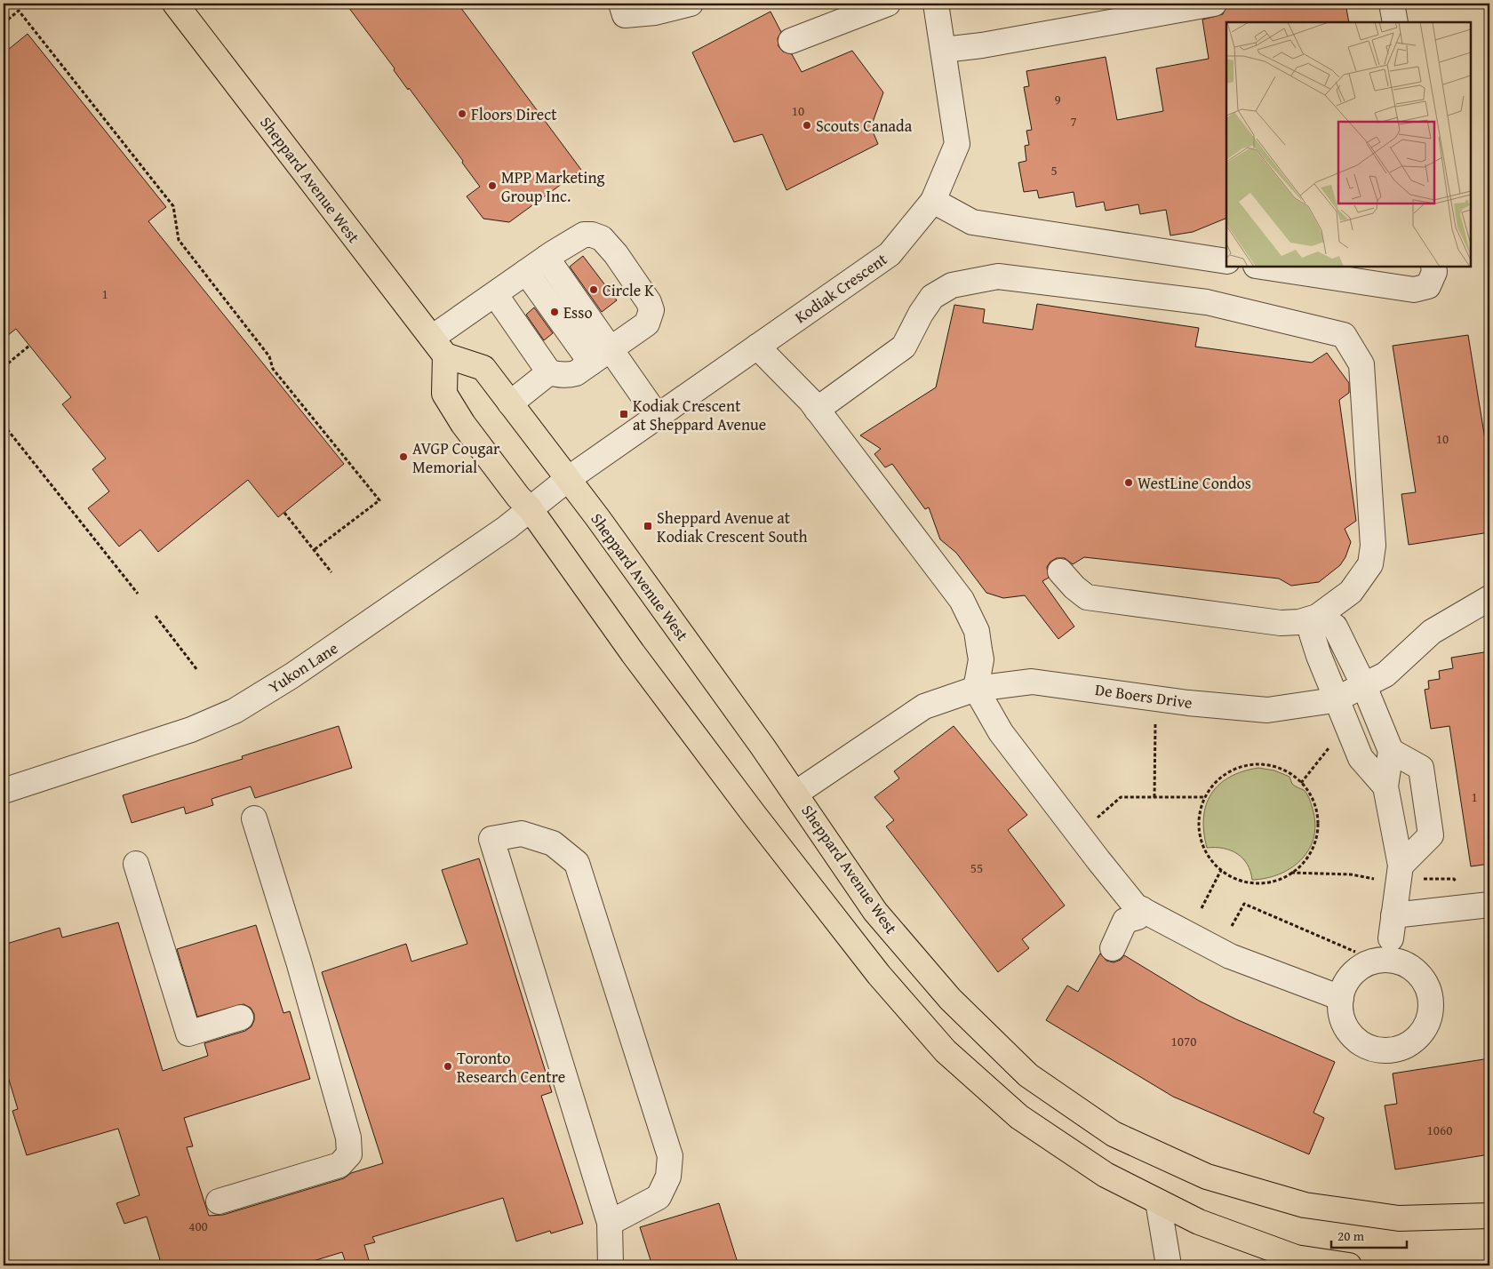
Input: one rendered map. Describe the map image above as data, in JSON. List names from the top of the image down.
{
  "streets": {
    "main road": ["Sheppard Avenue West"],
    "street": ["Kodiak Crescent", "Yukon Lane", "De Boers Drive"]
  },
  "crossings": [
    ["Sheppard Avenue West", "Kodiak Crescent"],
    ["Sheppard Avenue West", "Yukon Lane"],
    ["Sheppard Avenue West", "De Boers Drive"],
    ["Kodiak Crescent", "Yukon Lane"]
  ],
  "places": {
    "other": [
      "Floors Direct",
      "Scouts Canada",
      "MPP Marketing Group Inc.",
      "Circle K",
      "Esso",
      "AVGP Cougar Memorial",
      "WestLine Condos",
      "Toronto Research Centre"
    ],
    "transit": ["Kodiak Crescent at Sheppard Avenue", "Sheppard Avenue at Kodiak Crescent South"]
  },
  "house_numbers": [
    "9",
    "10",
    "7",
    "5",
    "1",
    "10",
    "1",
    "55",
    "1070",
    "1060",
    "400"
  ],
  "scale_bar": "20 m"
}
